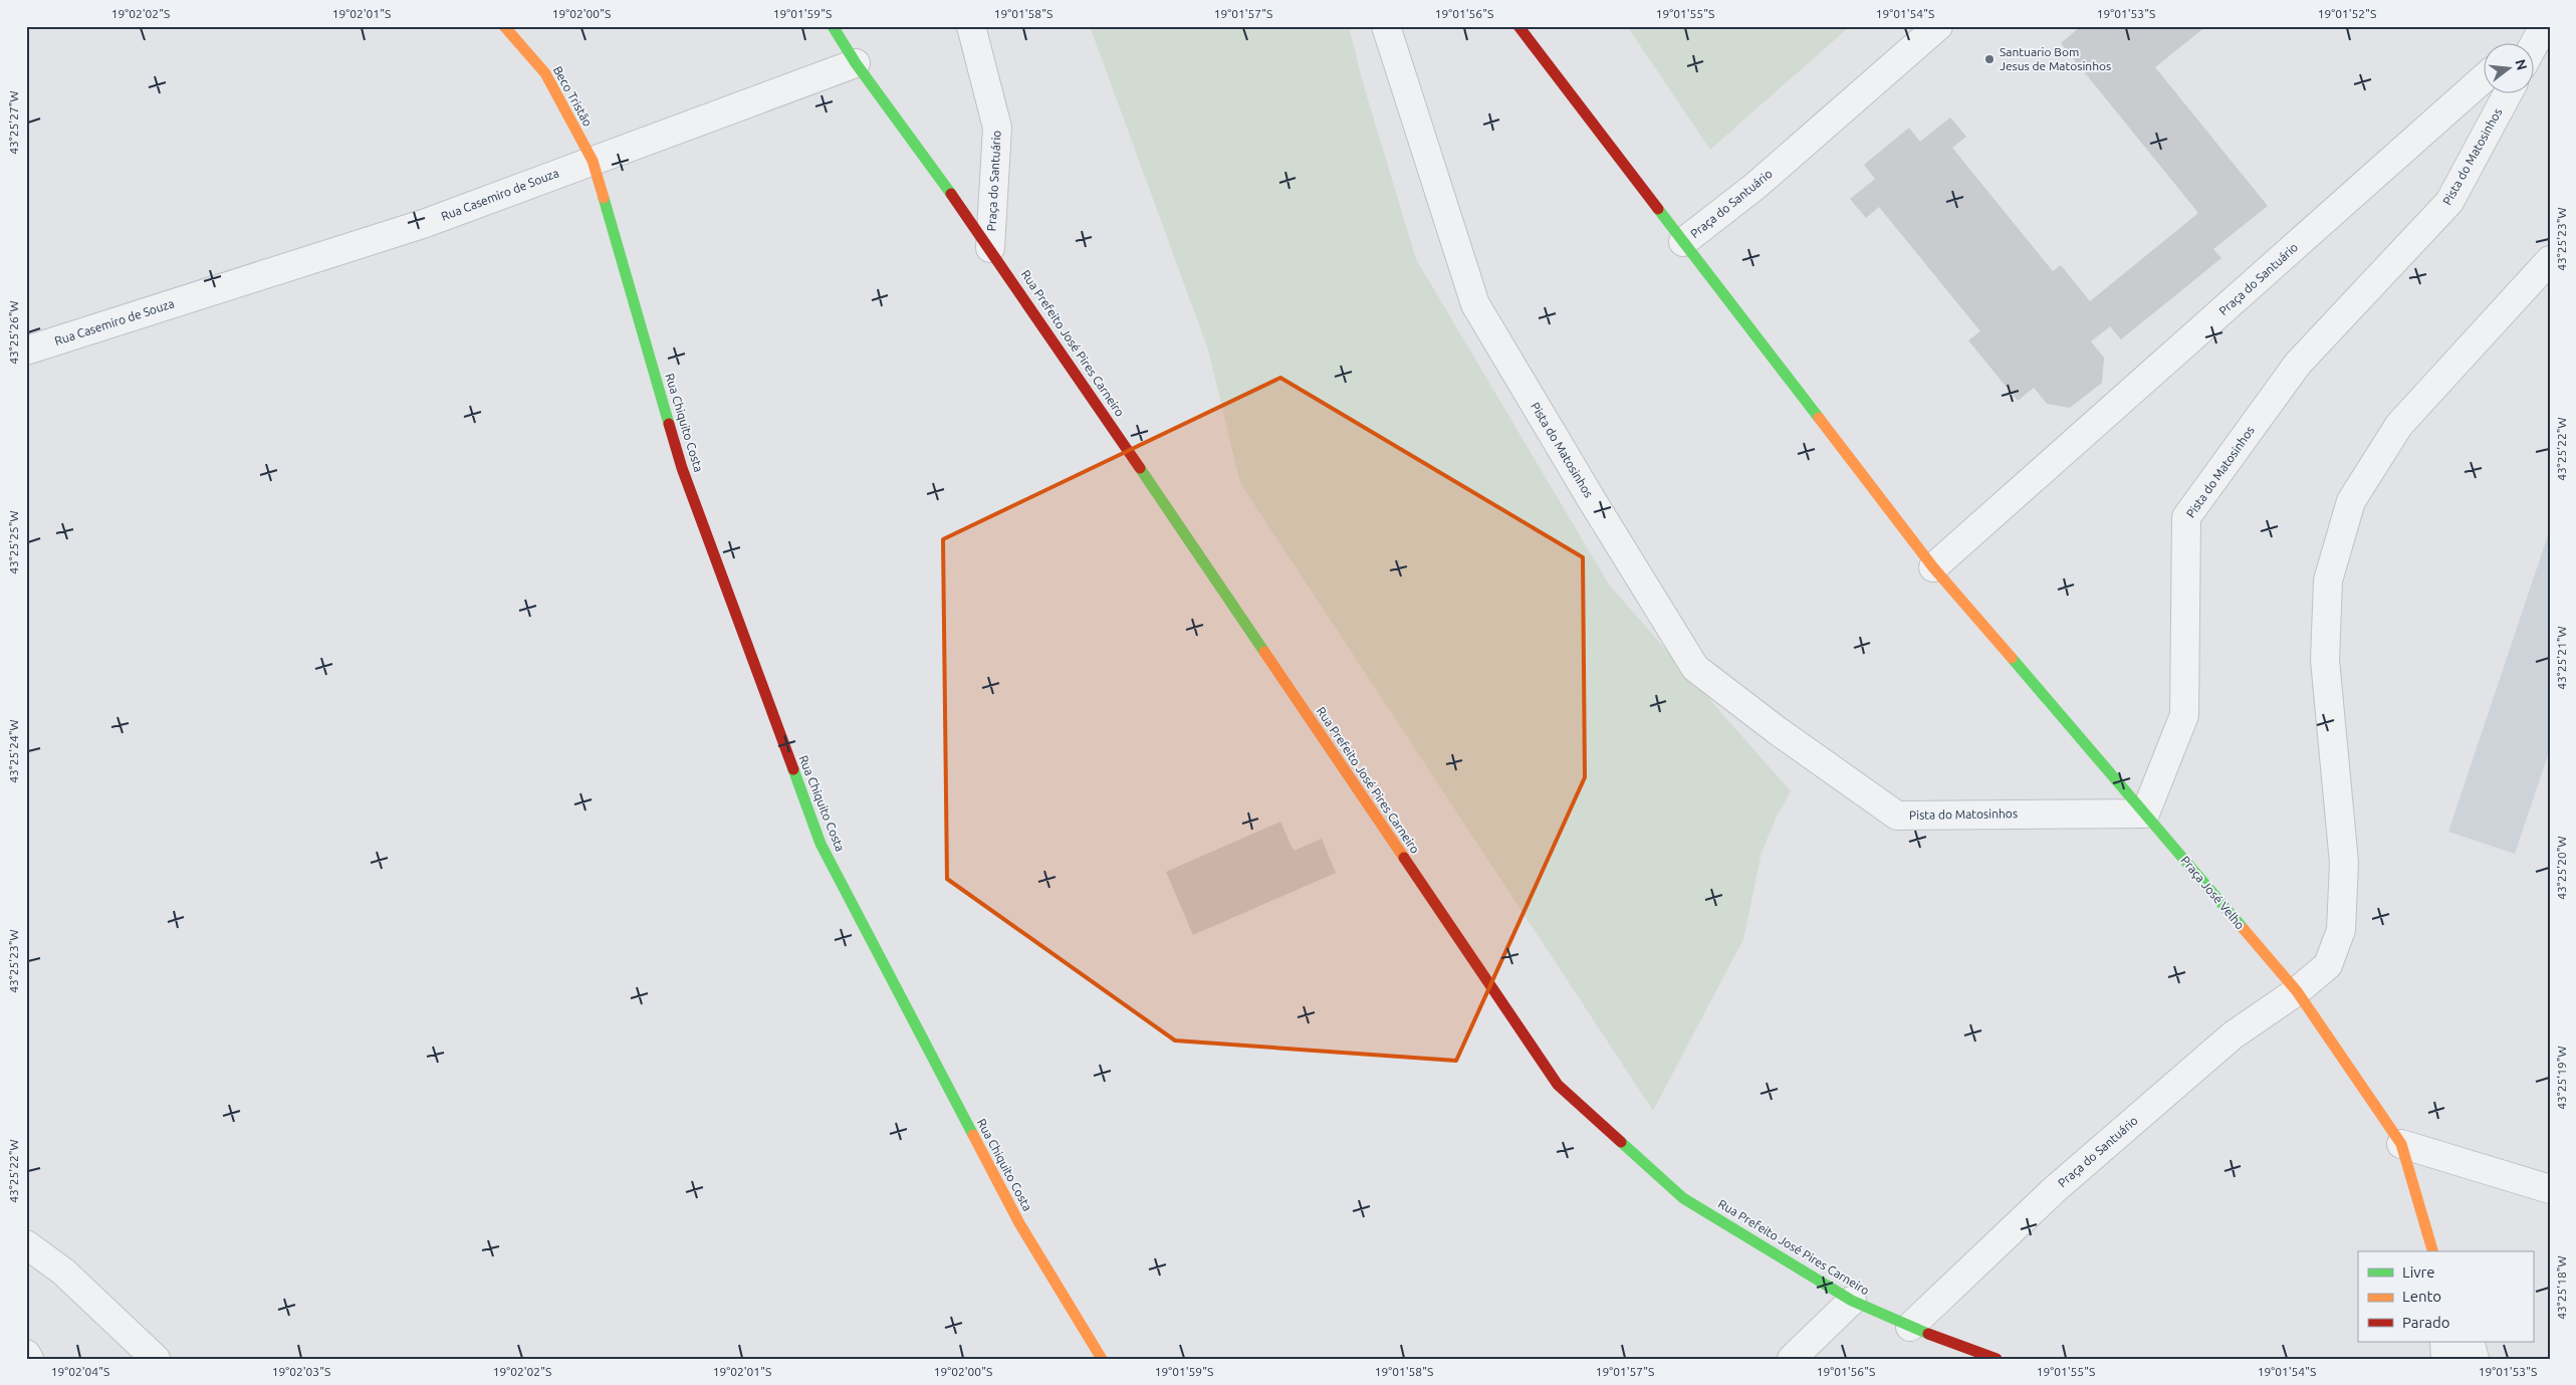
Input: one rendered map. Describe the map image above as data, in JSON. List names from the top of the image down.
{
  "streets": {
    "street": [
      "Beco Tristão",
      "Pista do Matosinhos",
      "Praça do Santuário",
      "Rua Casemiro de Souza",
      "Rua Prefeito José Pires Carneiro",
      "Rua Chiquito Costa",
      "Praça José Velho"
    ]
  },
  "crossings": [
    ["Beco Tristão", "Rua Casemiro de Souza"],
    ["Beco Tristão", "Rua Chiquito Costa"],
    ["Pista do Matosinhos", "Praça José Velho"],
    ["Praça do Santuário", "Rua Prefeito José Pires Carneiro"],
    ["Praça do Santuário", "Praça José Velho"],
    ["Rua Casemiro de Souza", "Rua Prefeito José Pires Carneiro"],
    ["Rua Casemiro de Souza", "Rua Chiquito Costa"]
  ],
  "places": ["Santuario Bom Jesus de Matosinhos"],
  "legend": ["Livre", "Lento", "Parado"],
  "north": "right",
  "coordinates": [
    "19°02'02\"S",
    "19°02'01\"S",
    "19°02'00\"S",
    "19°01'59\"S",
    "19°01'58\"S",
    "19°01'57\"S",
    "19°01'56\"S",
    "19°01'55\"S",
    "19°01'54\"S",
    "19°01'53\"S",
    "19°01'52\"S",
    "43°25'27\"W",
    "43°25'23\"W",
    "43°25'26\"W",
    "43°25'22\"W",
    "43°25'25\"W",
    "43°25'21\"W",
    "43°25'24\"W",
    "43°25'20\"W",
    "43°25'19\"W",
    "43°25'18\"W",
    "19°02'04\"S",
    "19°02'03\"S"
  ]
}
